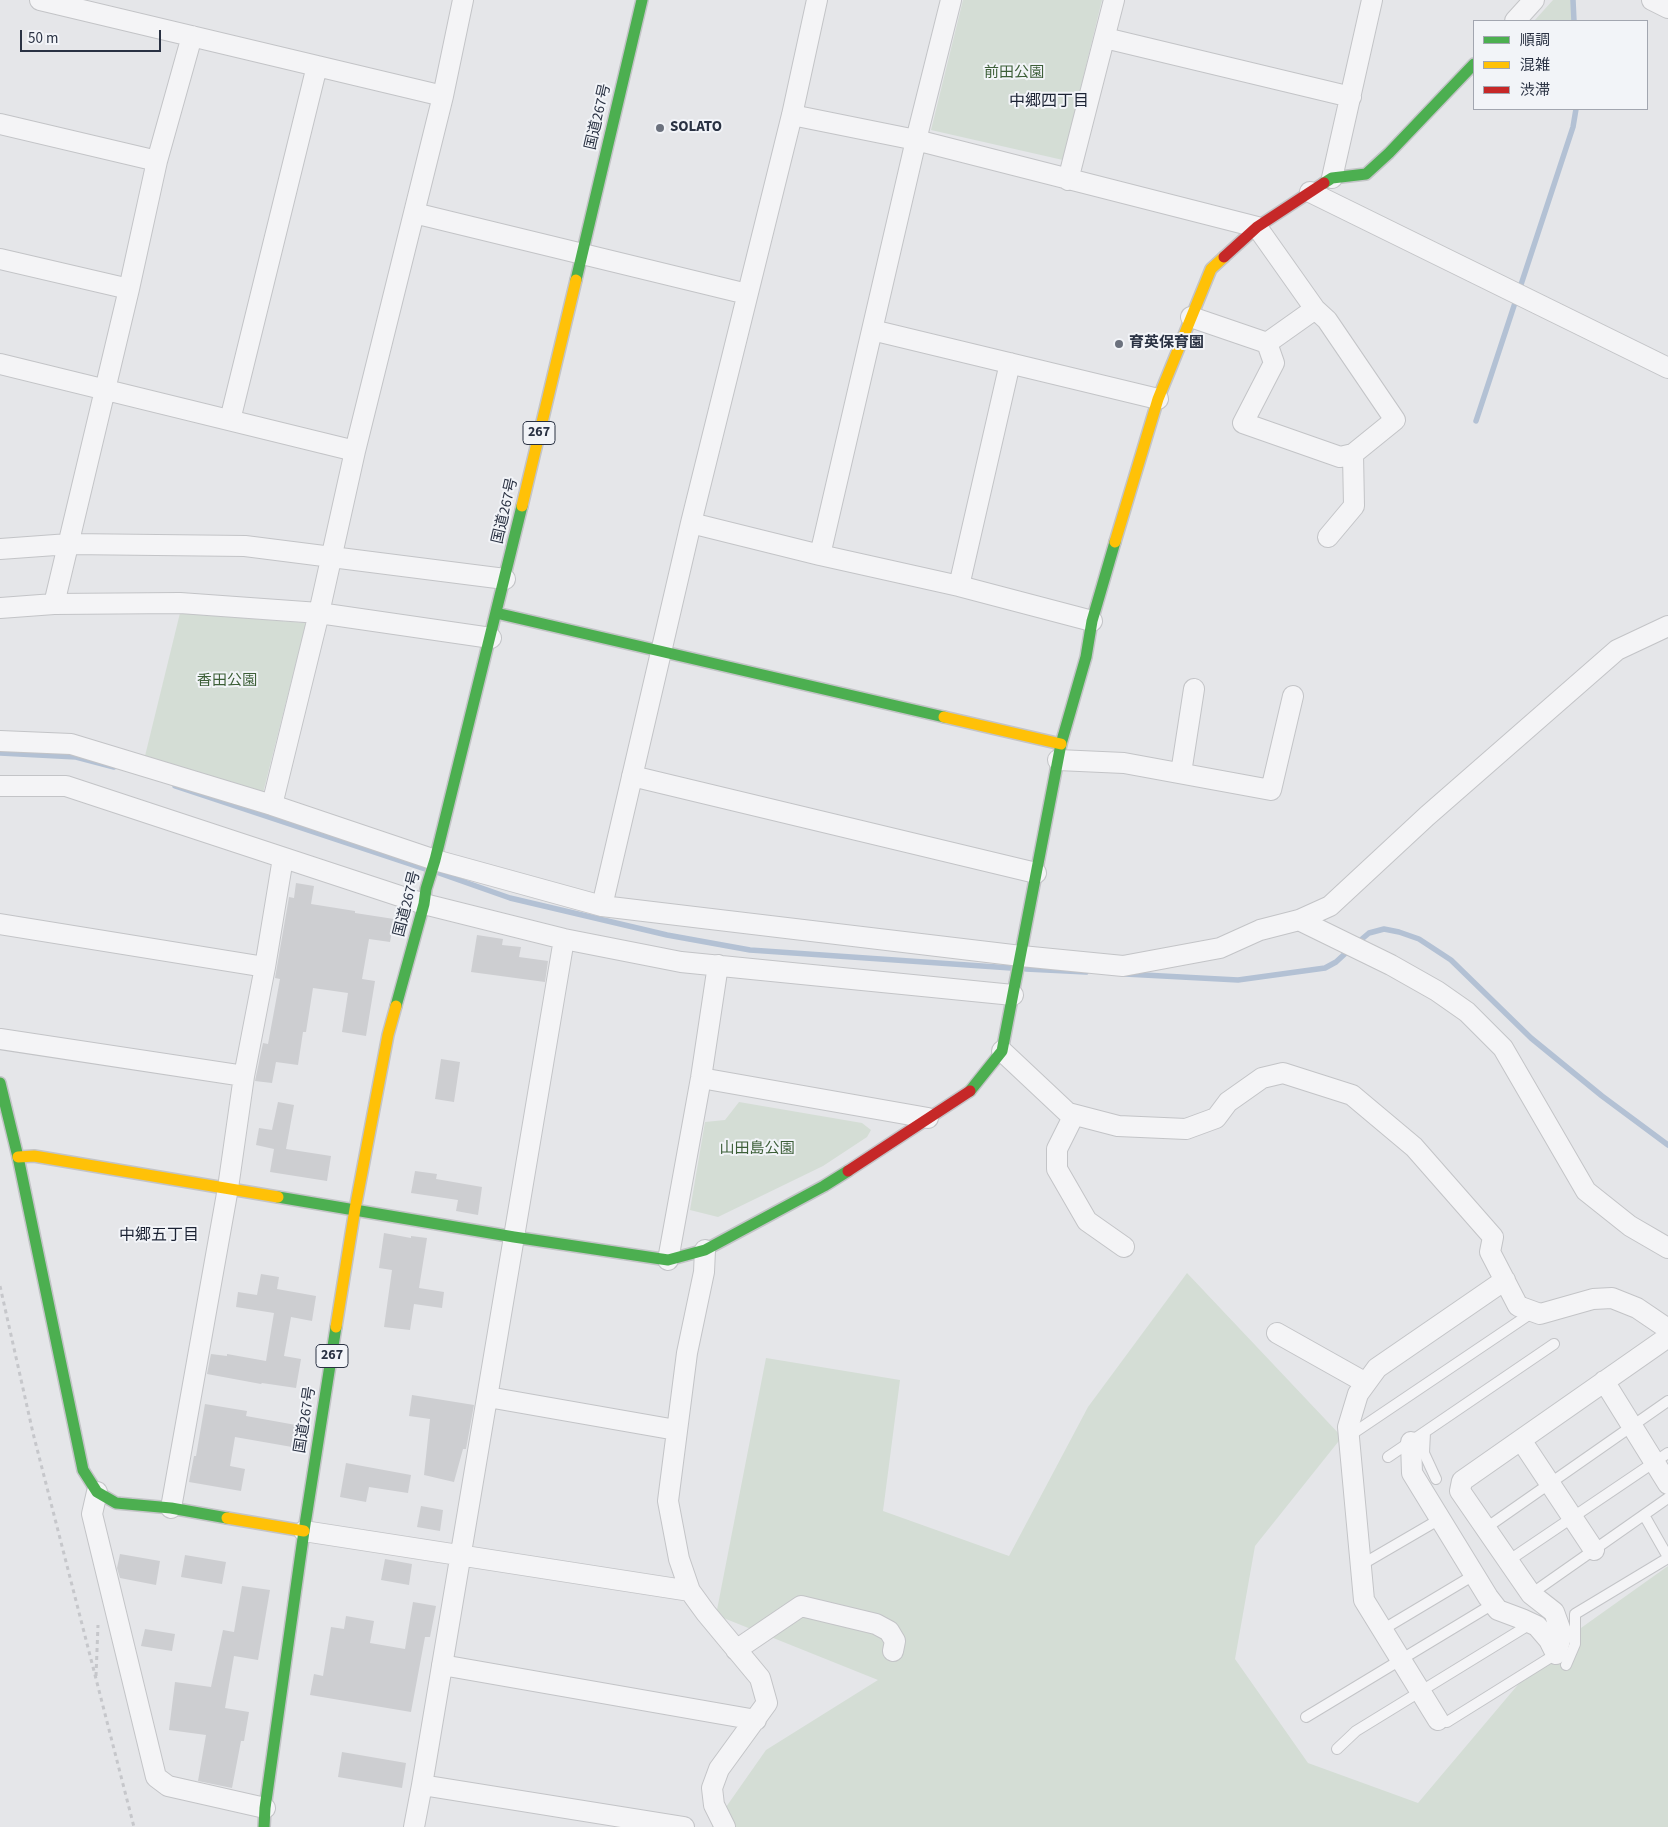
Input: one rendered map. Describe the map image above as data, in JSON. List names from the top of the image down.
{
  "streets": {
    "main road": ["国道267号", "267"]
  },
  "districts": ["中郷四丁目", "中郷五丁目"],
  "parks": ["前田公園", "香田公園", "山田島公園"],
  "places": ["SOLATO", "育英保育園"],
  "legend": ["順調", "混雑", "渋滞"],
  "scale_bar": "50 m"
}
